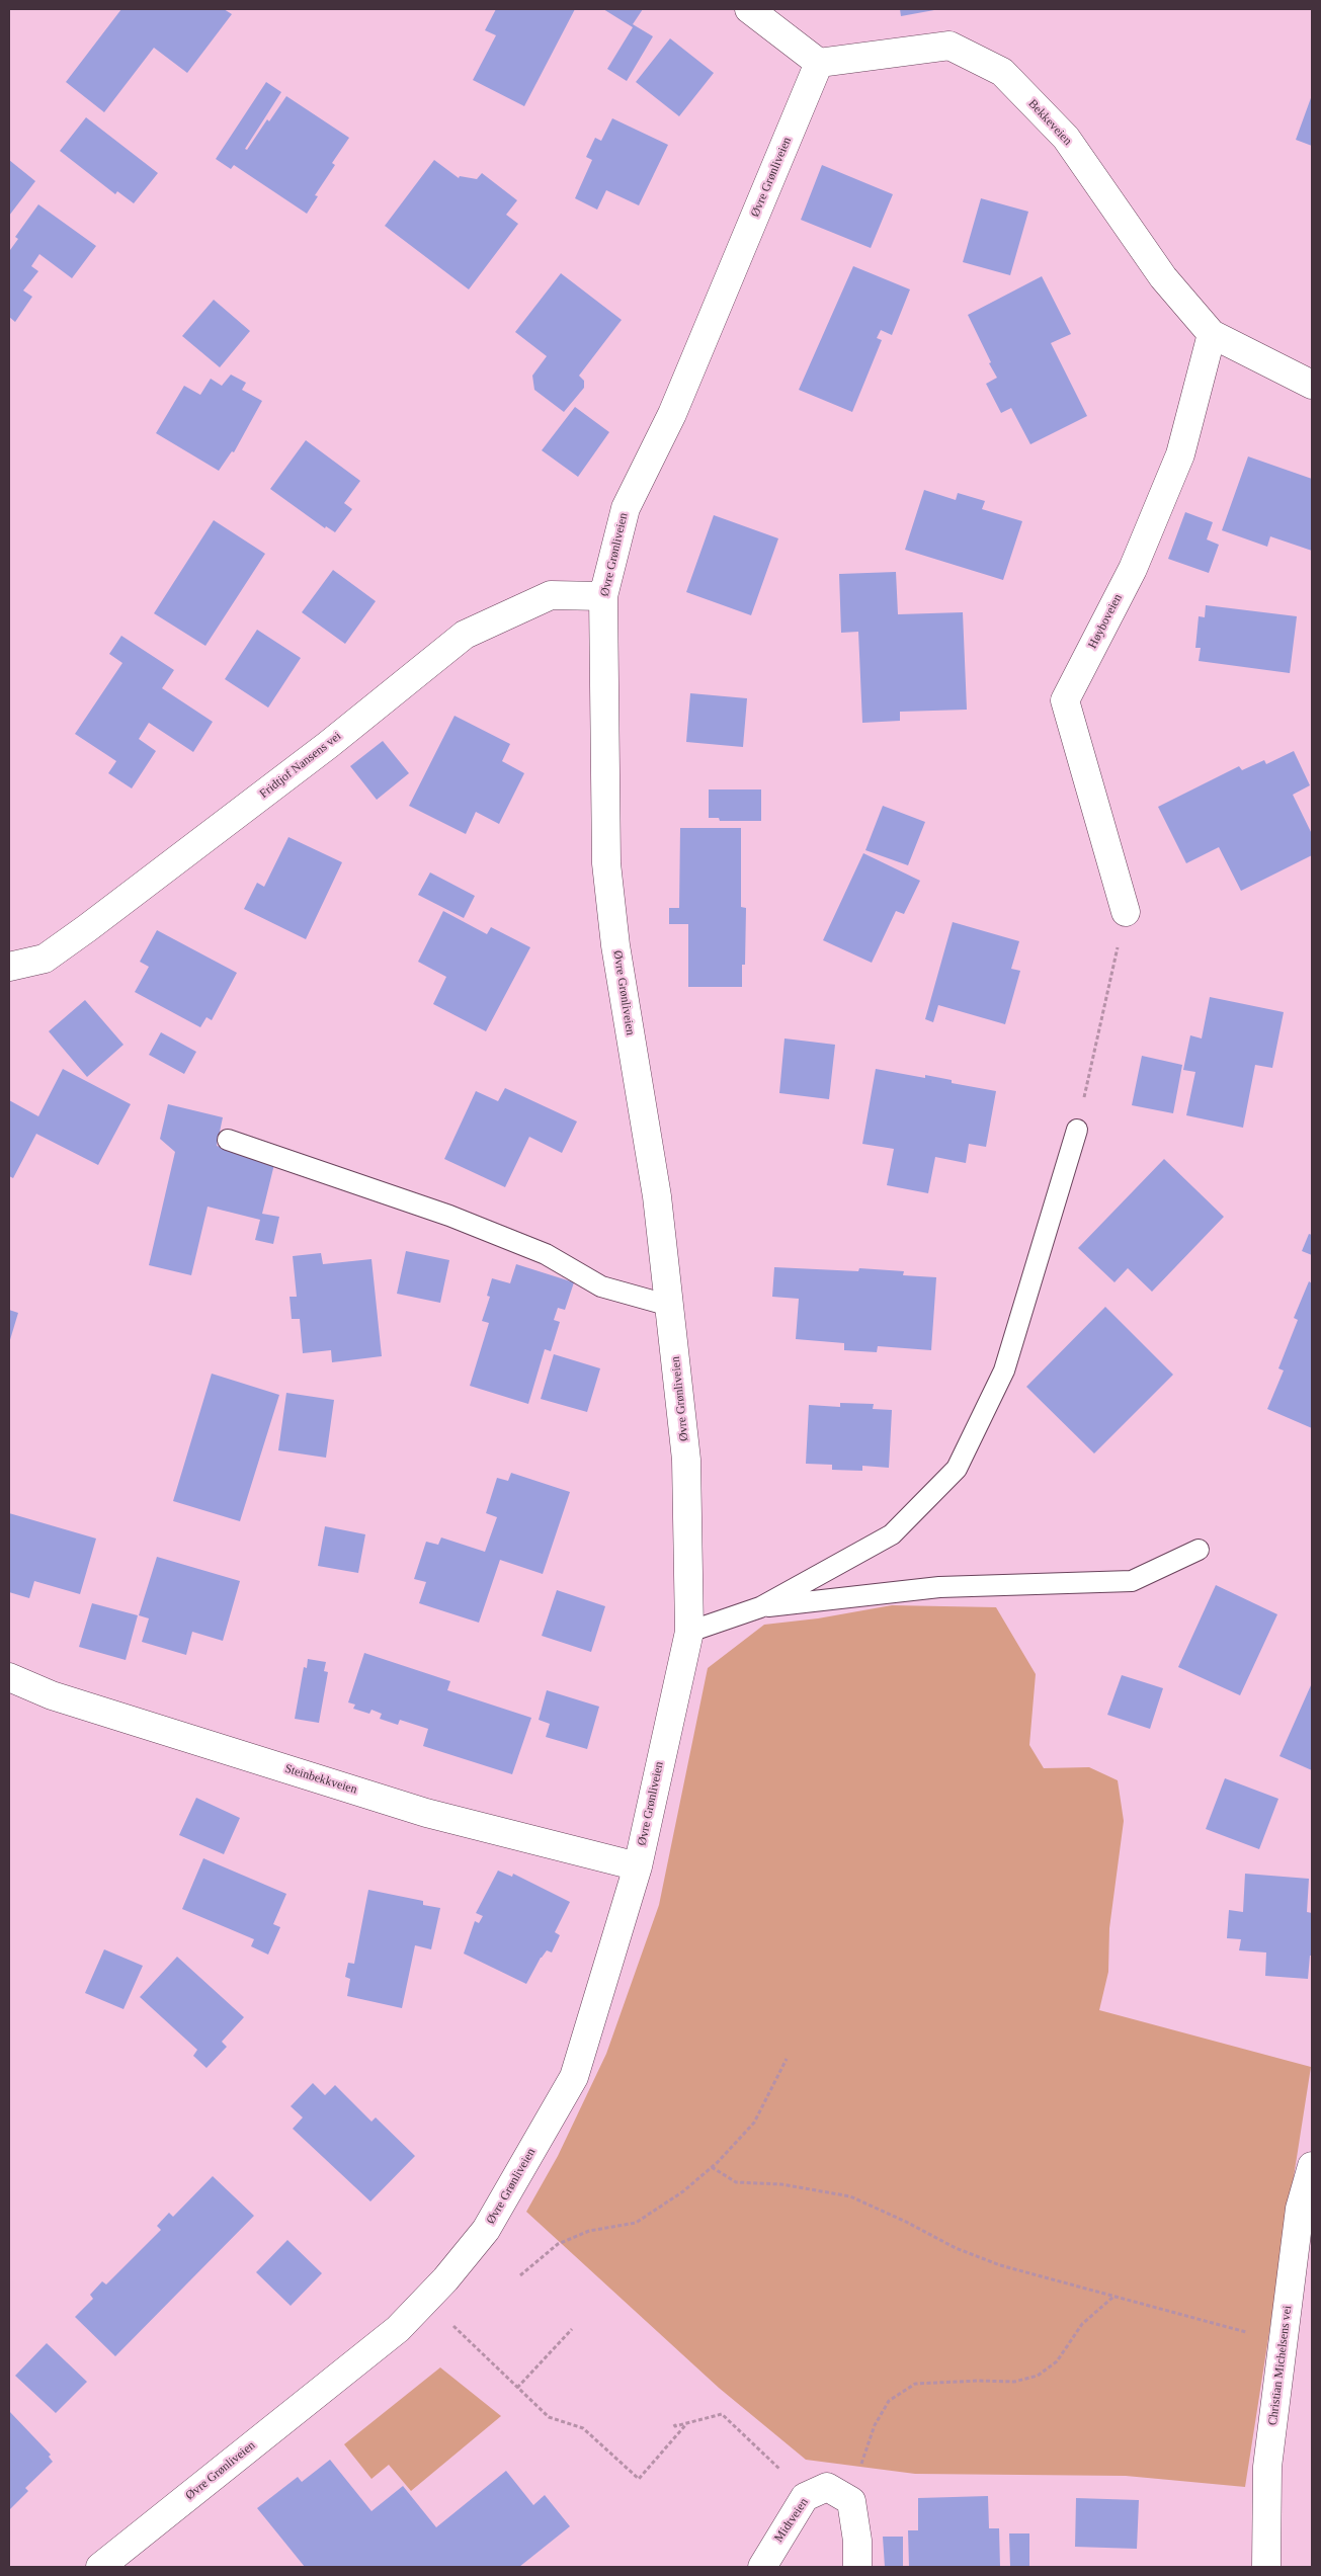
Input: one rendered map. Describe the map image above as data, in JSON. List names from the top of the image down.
{
  "streets": {
    "street": [
      "Bekkeveien",
      "Øvre Grønliveien",
      "Høyboveien",
      "Fridtjof Nansens vei",
      "Steinbekkveien",
      "Christian Michelsens vei",
      "Midtveien"
    ]
  },
  "crossings": [
    ["Bekkeveien", "Øvre Grønliveien"],
    ["Bekkeveien", "Høyboveien"],
    ["Øvre Grønliveien", "Fridtjof Nansens vei"],
    ["Øvre Grønliveien", "Steinbekkveien"]
  ]
}
